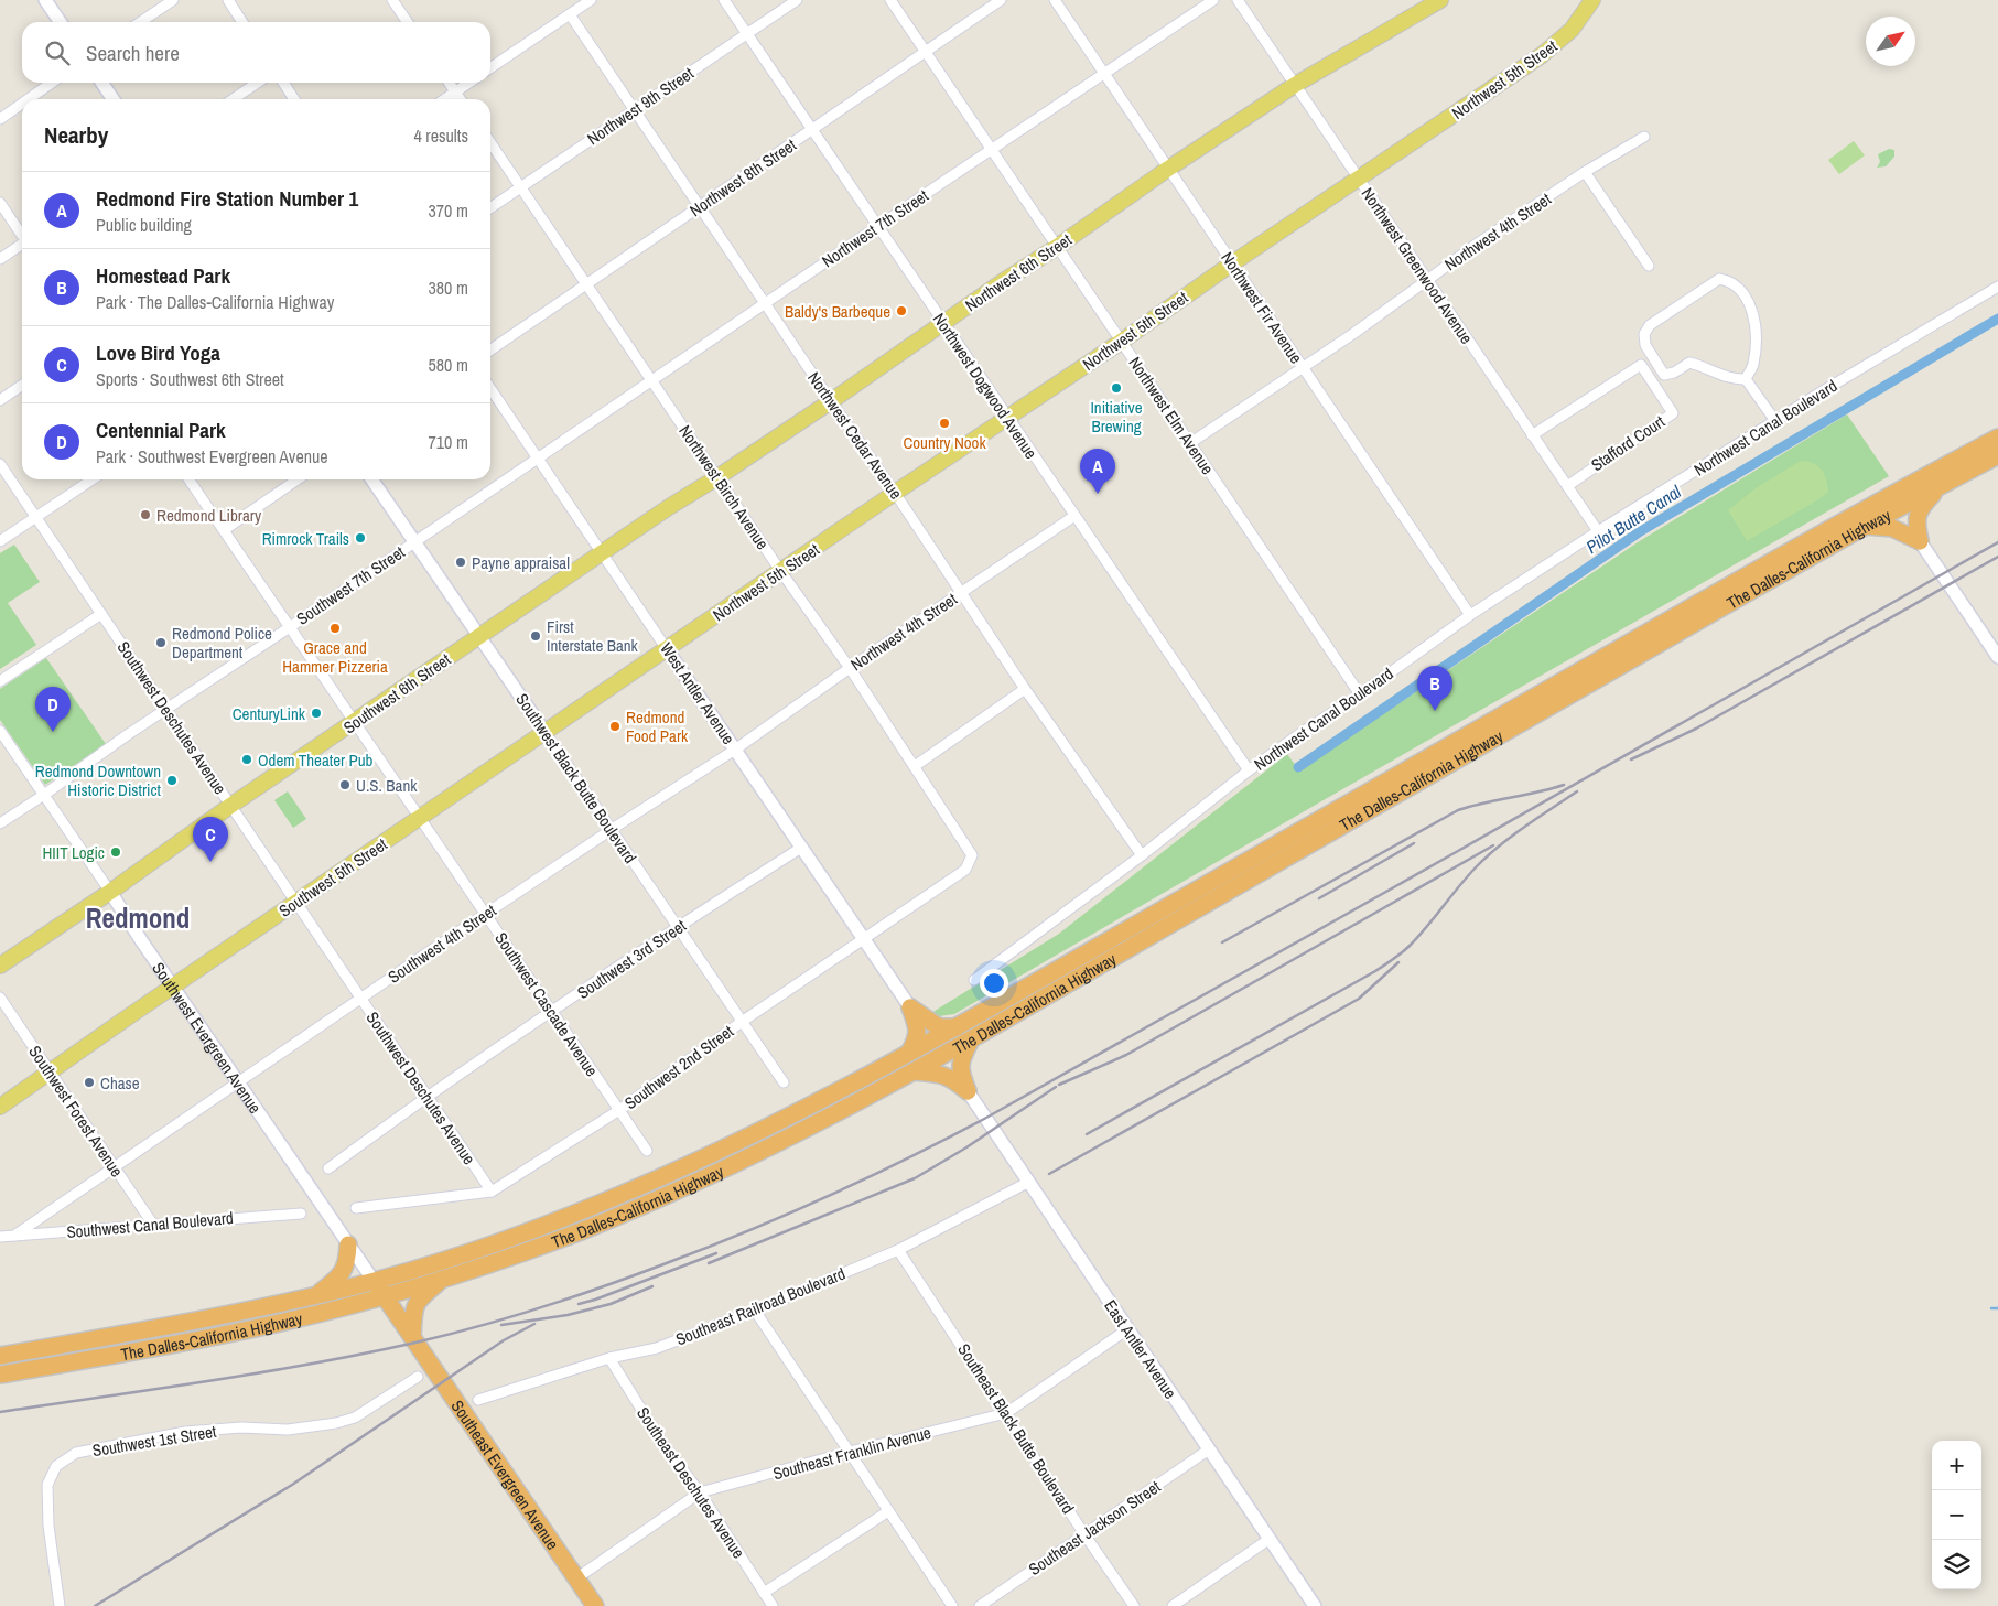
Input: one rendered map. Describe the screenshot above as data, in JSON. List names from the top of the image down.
{
  "streets": {
    "highway": ["The Dalles-California Highway", "Southwest Evergreen Avenue", "Southeast Evergreen Avenue"],
    "main road": [
      "Northwest 5th Street",
      "Northwest 6th Street",
      "Southwest 6th Street",
      "Southwest 5th Street"
    ],
    "street": [
      "Northwest 9th Street",
      "Northwest 8th Street",
      "Northwest 7th Street",
      "Northwest 4th Street",
      "Northwest Greenwood Avenue",
      "Northwest Fir Avenue",
      "Northwest Dogwood Avenue",
      "Northwest Elm Avenue",
      "Northwest Canal Boulevard",
      "Northwest Cedar Avenue",
      "Stafford Court",
      "Northwest Birch Avenue",
      "Southwest 7th Street",
      "West Antler Avenue",
      "Southwest Deschutes Avenue",
      "Southwest Black Butte Boulevard",
      "Southwest 4th Street",
      "Southwest 3rd Street",
      "Southwest Cascade Avenue",
      "Southwest 2nd Street",
      "Southwest Forest Avenue",
      "Southwest Canal Boulevard",
      "Southeast Railroad Boulevard",
      "East Antler Avenue",
      "Southeast Black Butte Boulevard",
      "Southwest 1st Street",
      "Southeast Franklin Avenue",
      "Southeast Deschutes Avenue",
      "Southeast Jackson Street"
    ]
  },
  "crossings": [
    ["Northwest 5th Street", "Northwest Greenwood Avenue"],
    ["Northwest 5th Street", "Northwest Fir Avenue"],
    ["Northwest 5th Street", "Northwest Dogwood Avenue"],
    ["Northwest 5th Street", "Northwest Elm Avenue"],
    ["Northwest 5th Street", "Northwest Cedar Avenue"],
    ["Northwest 5th Street", "Northwest Birch Avenue"],
    ["Northwest 5th Street", "West Antler Avenue"],
    ["Northwest 5th Street", "Southwest 5th Street"],
    ["Northwest 9th Street", "Northwest Dogwood Avenue"],
    ["Northwest 9th Street", "Northwest Cedar Avenue"],
    ["Northwest 9th Street", "Northwest Birch Avenue"],
    ["Northwest 8th Street", "Northwest Dogwood Avenue"],
    ["Northwest 8th Street", "Northwest Elm Avenue"],
    ["Northwest 8th Street", "Northwest Cedar Avenue"],
    ["Northwest 8th Street", "Northwest Birch Avenue"],
    ["Northwest 7th Street", "Northwest Fir Avenue"],
    ["Northwest 7th Street", "Northwest Dogwood Avenue"],
    ["Northwest 7th Street", "Northwest Elm Avenue"],
    ["Northwest 7th Street", "Northwest Cedar Avenue"],
    ["Northwest 7th Street", "Northwest Birch Avenue"],
    ["Northwest 7th Street", "Southwest 7th Street"],
    ["Northwest 7th Street", "West Antler Avenue"],
    ["Northwest 4th Street", "Northwest Greenwood Avenue"],
    ["Northwest 4th Street", "Northwest Fir Avenue"],
    ["Northwest 4th Street", "Northwest Dogwood Avenue"],
    ["Northwest 4th Street", "Northwest Elm Avenue"],
    ["Northwest 4th Street", "Northwest Cedar Avenue"],
    ["Northwest 4th Street", "Northwest Birch Avenue"],
    ["Northwest 4th Street", "West Antler Avenue"],
    ["Northwest 4th Street", "Southwest 4th Street"],
    ["Northwest Greenwood Avenue", "Northwest 6th Street"],
    ["Northwest Greenwood Avenue", "Northwest Canal Boulevard"],
    ["Northwest Greenwood Avenue", "Stafford Court"],
    ["Northwest 6th Street", "Northwest Fir Avenue"],
    ["Northwest 6th Street", "Northwest Dogwood Avenue"],
    ["Northwest 6th Street", "Northwest Elm Avenue"],
    ["Northwest 6th Street", "Northwest Cedar Avenue"],
    ["Northwest 6th Street", "Northwest Birch Avenue"],
    ["Northwest 6th Street", "Southwest 6th Street"],
    ["Northwest 6th Street", "West Antler Avenue"],
    ["Northwest Fir Avenue", "Northwest Canal Boulevard"],
    ["Northwest Dogwood Avenue", "Northwest Canal Boulevard"],
    ["Northwest Elm Avenue", "Northwest Canal Boulevard"],
    ["Northwest Canal Boulevard", "Northwest Cedar Avenue"],
    ["Northwest Birch Avenue", "Southwest 2nd Street"],
    ["The Dalles-California Highway", "Southwest Evergreen Avenue"],
    ["Southwest 7th Street", "West Antler Avenue"],
    ["Southwest 7th Street", "Southwest Deschutes Avenue"],
    ["Southwest 7th Street", "Southwest Black Butte Boulevard"],
    ["Southwest 7th Street", "Southwest Cascade Avenue"],
    ["Southwest 7th Street", "Southwest Evergreen Avenue"],
    ["Southwest 6th Street", "West Antler Avenue"],
    ["Southwest 6th Street", "Southwest Deschutes Avenue"],
    ["Southwest 6th Street", "Southwest Black Butte Boulevard"],
    ["Southwest 6th Street", "Southwest Cascade Avenue"],
    ["Southwest 6th Street", "Southwest Evergreen Avenue"],
    ["West Antler Avenue", "Southwest 5th Street"],
    ["West Antler Avenue", "Southwest 4th Street"],
    ["West Antler Avenue", "Southwest 3rd Street"],
    ["West Antler Avenue", "Southwest 2nd Street"],
    ["Southwest Deschutes Avenue", "Southwest 5th Street"],
    ["Southwest Deschutes Avenue", "Southwest 4th Street"],
    ["Southwest Deschutes Avenue", "Southwest 3rd Street"],
    ["Southwest Deschutes Avenue", "Southwest 2nd Street"],
    ["Southwest Black Butte Boulevard", "Southwest 5th Street"],
    ["Southwest Black Butte Boulevard", "Southwest 4th Street"],
    ["Southwest Black Butte Boulevard", "Southwest 3rd Street"],
    ["Southwest Black Butte Boulevard", "Southwest 2nd Street"],
    ["Southwest 5th Street", "Southwest Cascade Avenue"],
    ["Southwest 5th Street", "Southwest Evergreen Avenue"],
    ["Southwest 5th Street", "Southwest Forest Avenue"],
    ["Southwest 4th Street", "Southwest Cascade Avenue"],
    ["Southwest 4th Street", "Southwest Evergreen Avenue"],
    ["Southwest 4th Street", "Southwest Forest Avenue"],
    ["Southwest 4th Street", "Southwest Canal Boulevard"],
    ["Southwest 3rd Street", "Southwest Cascade Avenue"],
    ["Southwest Cascade Avenue", "Southwest 2nd Street"],
    ["Southwest Evergreen Avenue", "Southeast Evergreen Avenue"],
    ["Southwest Forest Avenue", "Southwest Canal Boulevard"],
    ["Southeast Railroad Boulevard", "East Antler Avenue"],
    ["Southeast Railroad Boulevard", "Southeast Black Butte Boulevard"],
    ["Southeast Railroad Boulevard", "Southeast Deschutes Avenue"],
    ["East Antler Avenue", "Southeast Franklin Avenue"],
    ["East Antler Avenue", "Southeast Jackson Street"],
    ["Southeast Black Butte Boulevard", "Southeast Franklin Avenue"],
    ["Southeast Black Butte Boulevard", "Southeast Jackson Street"],
    ["Southeast Franklin Avenue", "Southeast Evergreen Avenue"],
    ["Southeast Franklin Avenue", "Southeast Deschutes Avenue"]
  ],
  "districts": ["Redmond"],
  "water": ["Pilot Butte Canal"],
  "places": [
    "Baldy's Barbeque",
    "Initiative Brewing",
    "Country Nook",
    "Redmond Library",
    "Rimrock Trails",
    "Payne appraisal",
    "Grace and Hammer Pizzeria",
    "First Interstate Bank",
    "Redmond Police Department",
    "CenturyLink",
    "Redmond Food Park",
    "Odem Theater Pub",
    "Redmond Downtown Historic District",
    "U.S. Bank",
    "HIIT Logic",
    "Chase"
  ],
  "north": "top right",
  "page": {
    "search": "Search here",
    "heading": ["Nearby", "4 results"],
    "list": [
      {
        "mark": "A",
        "name": "Redmond Fire Station Number 1",
        "note": "Public building",
        "value": "370 m"
      },
      {
        "mark": "B",
        "name": "Homestead Park",
        "note": "Park · The Dalles-California Highway",
        "value": "380 m"
      },
      {
        "mark": "C",
        "name": "Love Bird Yoga",
        "note": "Sports · Southwest 6th Street",
        "value": "580 m"
      },
      {
        "mark": "D",
        "name": "Centennial Park",
        "note": "Park · Southwest Evergreen Avenue",
        "value": "710 m"
      }
    ],
    "pins": [
      "A",
      "B",
      "D",
      "C"
    ],
    "map_buttons": ["+", "−"]
  }
}
